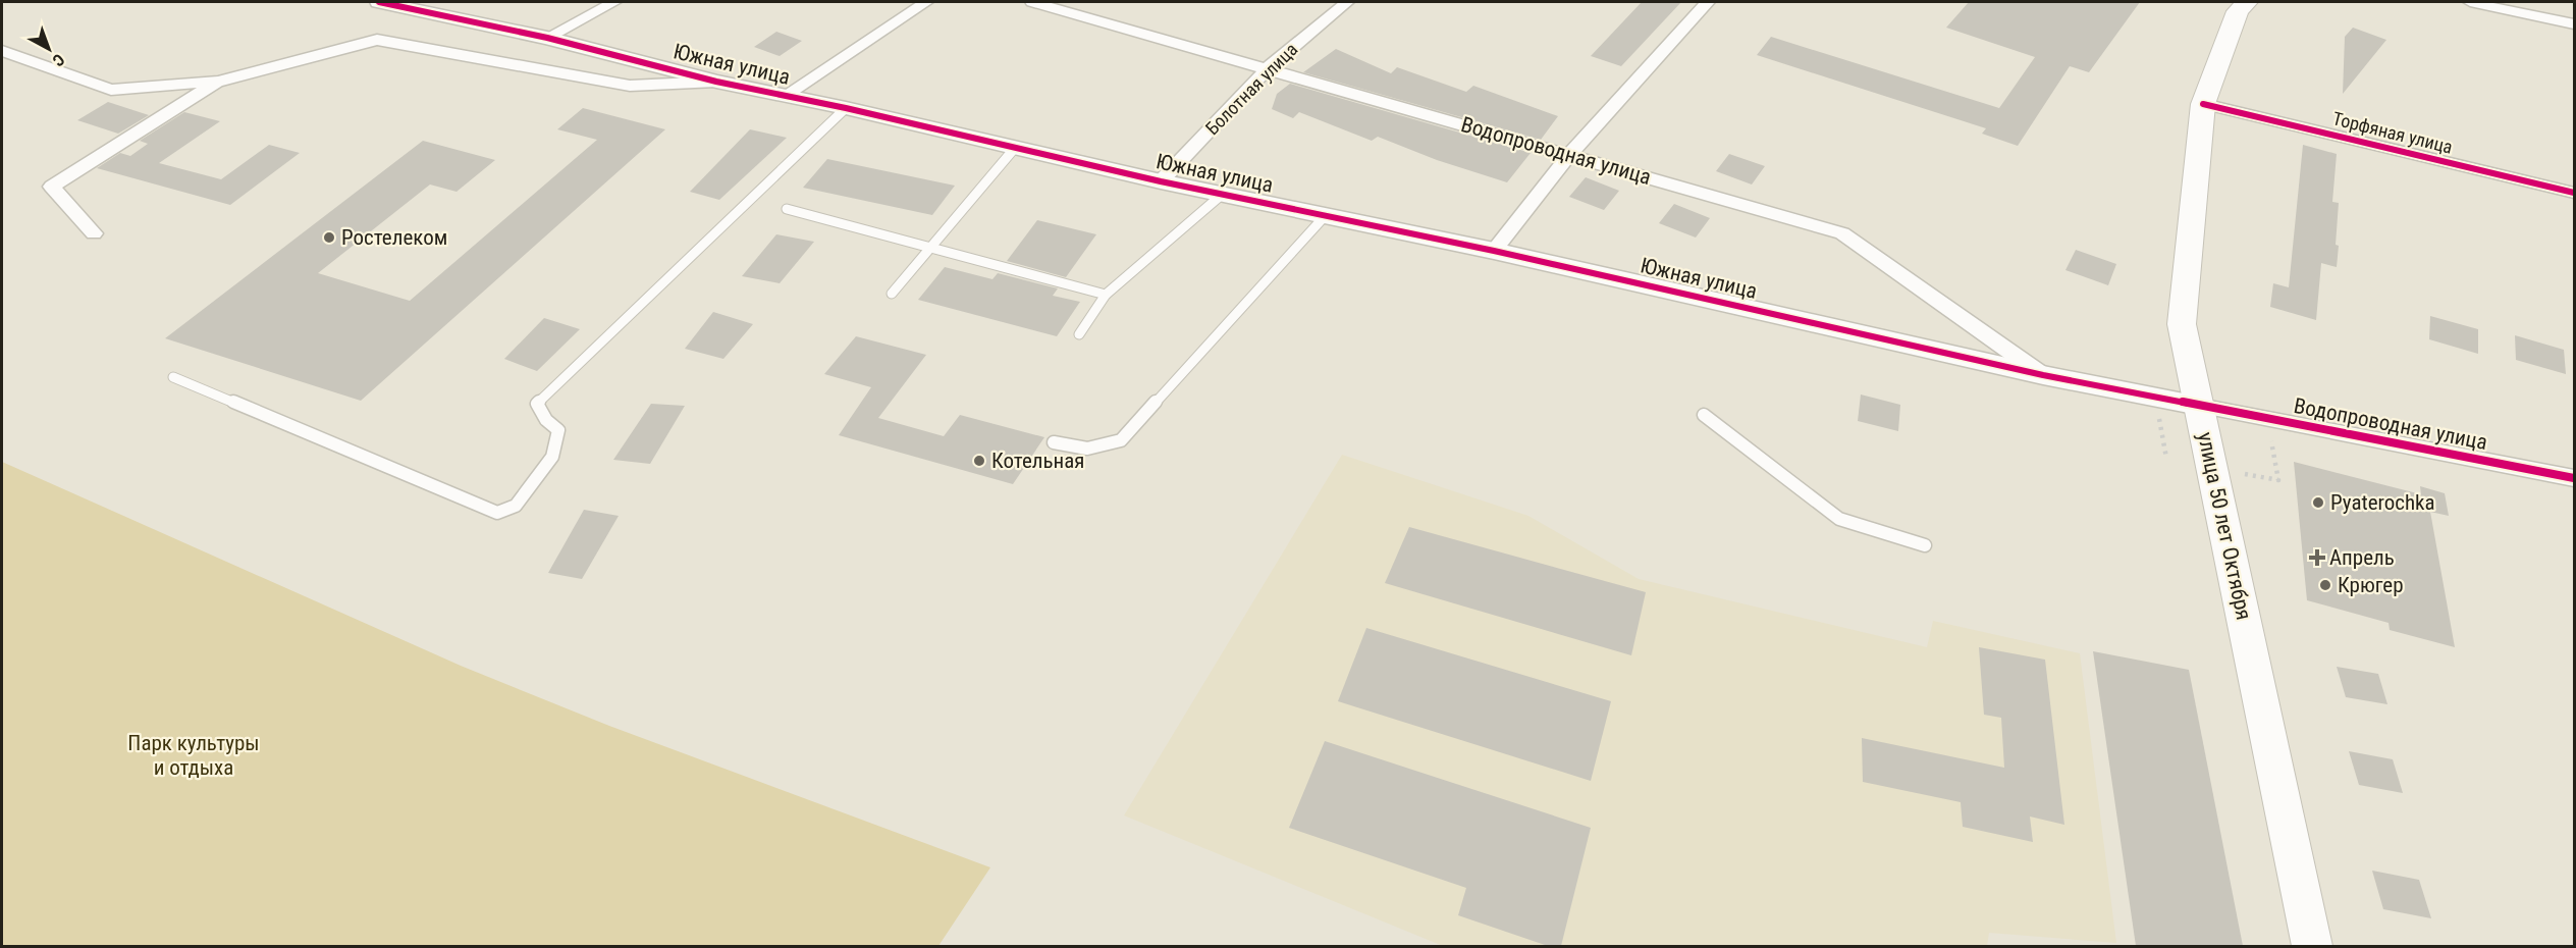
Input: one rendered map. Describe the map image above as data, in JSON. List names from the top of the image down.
{
  "streets": {
    "main road": ["улица 50 лет Октября"],
    "street": [
      "Южная улица",
      "Болотная улица",
      "Торфяная улица",
      "Водопроводная улица"
    ]
  },
  "crossings": [
    ["Южная улица", "Болотная улица"],
    ["Южная улица", "Водопроводная улица"],
    ["Южная улица", "улица 50 лет Октября"],
    ["Болотная улица", "Водопроводная улица"],
    ["Торфяная улица", "улица 50 лет Октября"],
    ["Водопроводная улица", "улица 50 лет Октября"]
  ],
  "parks": ["Парк культуры и отдыха"],
  "places": {
    "other": [
      "Ростелеком",
      "Котельная",
      "Pyaterochka",
      "Крюгер"
    ],
    "health": ["Апрель"]
  },
  "north": "bottom right"
}
